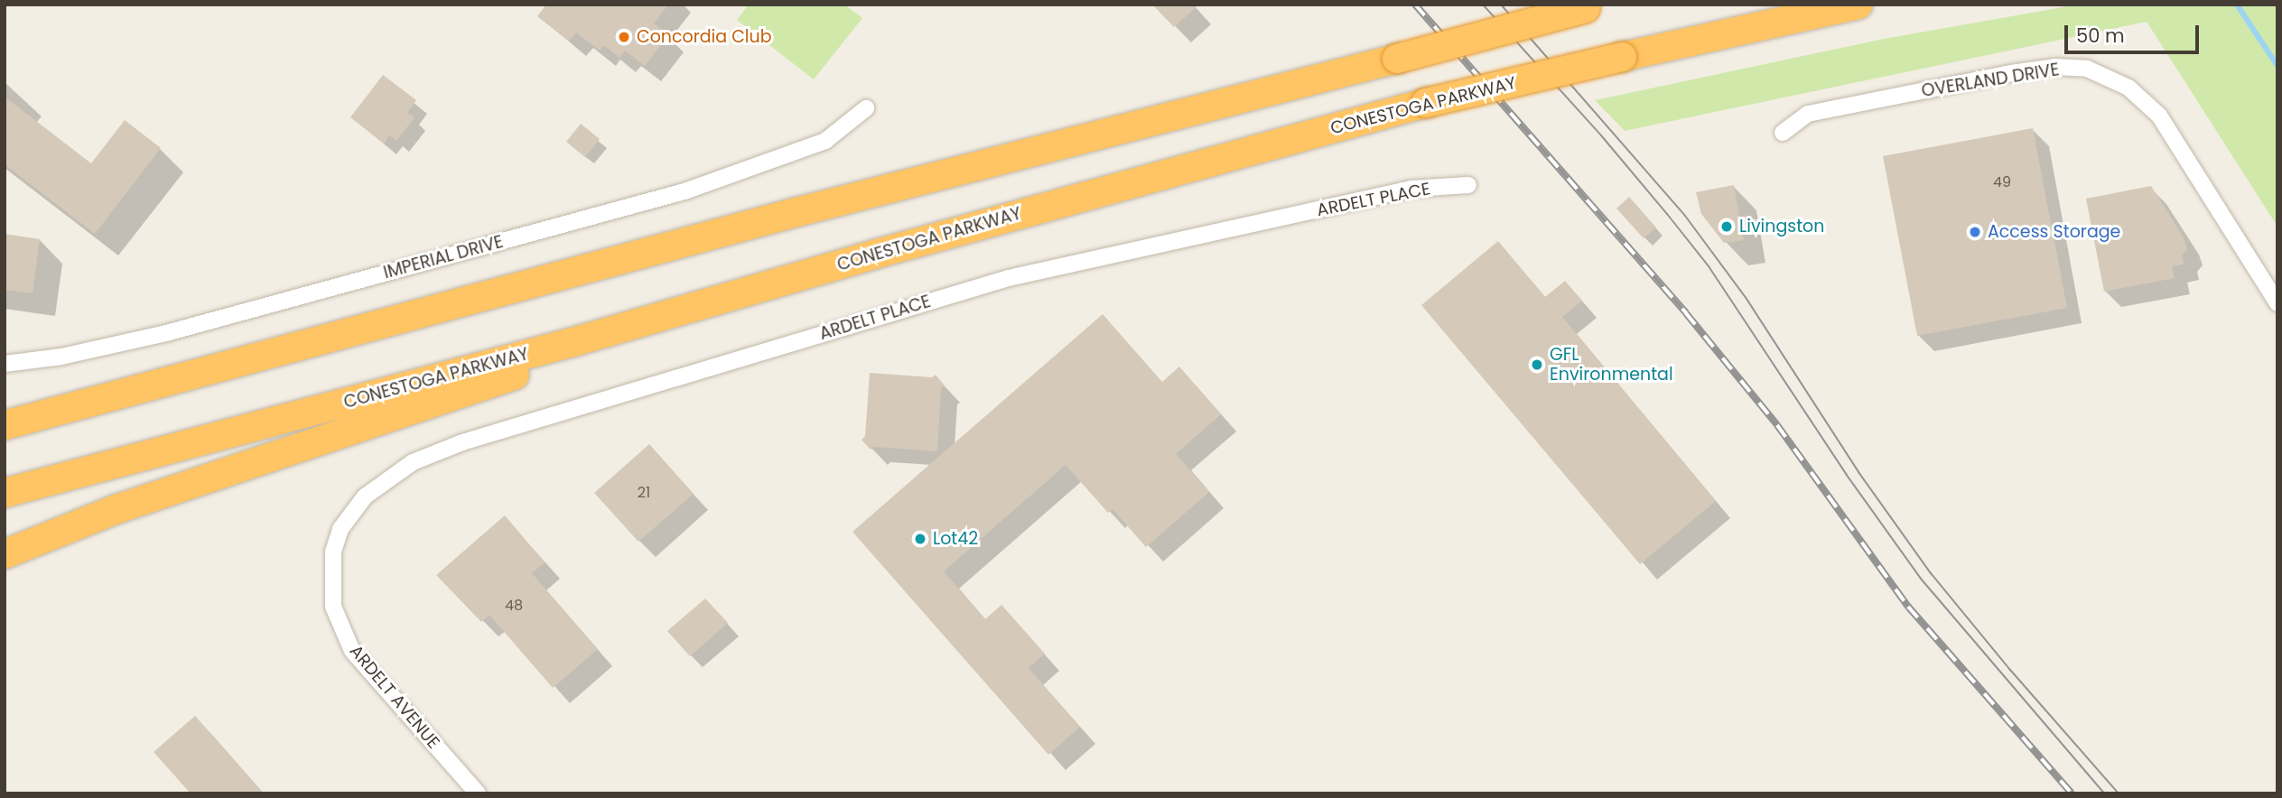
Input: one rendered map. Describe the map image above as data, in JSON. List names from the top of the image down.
{
  "streets": {
    "highway": ["CONESTOGA PARKWAY"],
    "street": [
      "OVERLAND DRIVE",
      "ARDELT PLACE",
      "IMPERIAL DRIVE",
      "ARDELT AVENUE"
    ]
  },
  "crossings": [
    ["ARDELT PLACE", "ARDELT AVENUE"]
  ],
  "places": [
    "Concordia Club",
    "Livingston",
    "Access Storage",
    "GFL Environmental",
    "Lot42"
  ],
  "house_numbers": ["49", "21", "48"],
  "scale_bar": "50 m"
}
